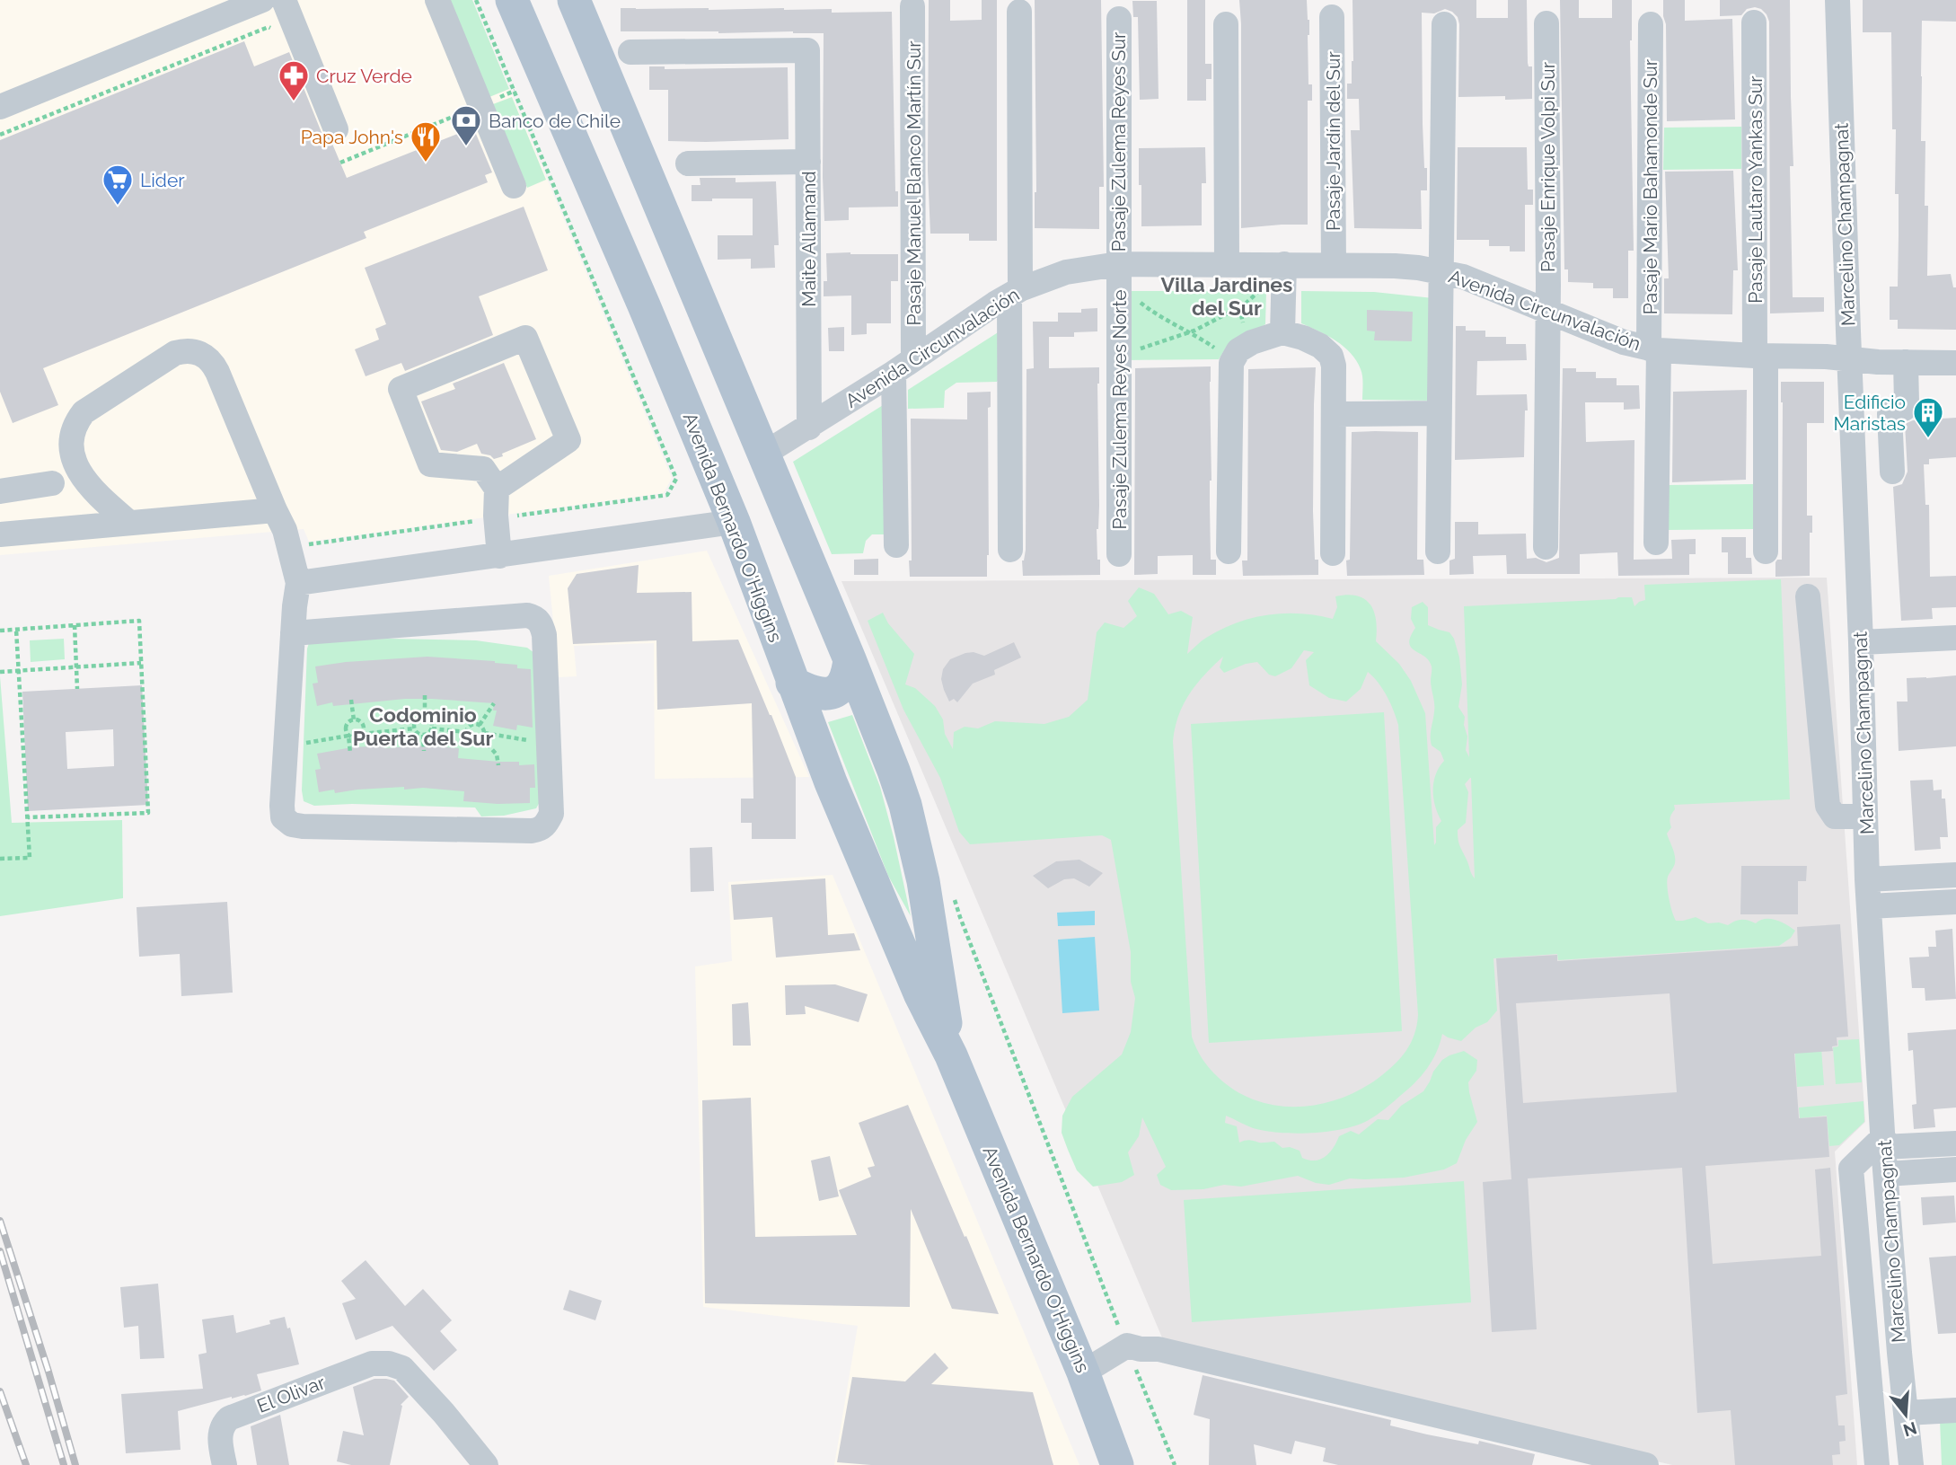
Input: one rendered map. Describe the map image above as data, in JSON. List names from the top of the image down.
{
  "streets": {
    "main road": ["Avenida Bernardo O'Higgins"],
    "street": [
      "Pasaje Jardín del Sur",
      "Pasaje Zulema Reyes Sur",
      "Pasaje Enrique Volpi Sur",
      "Pasaje Manuel Blanco Martín Sur",
      "Pasaje Mario Bahamonde Sur",
      "Pasaje Lautaro Yankas Sur",
      "Marcelino Champagnat",
      "Maite Allamand",
      "Avenida Circunvalación",
      "Pasaje Zulema Reyes Norte",
      "El Olivar"
    ]
  },
  "crossings": [
    ["Pasaje Jardín del Sur", "Avenida Circunvalación"],
    ["Pasaje Zulema Reyes Sur", "Avenida Circunvalación"],
    ["Pasaje Zulema Reyes Sur", "Pasaje Zulema Reyes Norte"],
    ["Pasaje Enrique Volpi Sur", "Avenida Circunvalación"],
    ["Pasaje Manuel Blanco Martín Sur", "Avenida Circunvalación"],
    ["Pasaje Mario Bahamonde Sur", "Avenida Circunvalación"],
    ["Pasaje Lautaro Yankas Sur", "Avenida Circunvalación"],
    ["Marcelino Champagnat", "Avenida Circunvalación"],
    ["Maite Allamand", "Avenida Circunvalación"],
    ["Avenida Circunvalación", "Pasaje Zulema Reyes Norte"],
    ["Avenida Circunvalación", "Avenida Bernardo O'Higgins"]
  ],
  "districts": ["Villa Jardines del Sur", "Codominio Puerta del Sur"],
  "places": {
    "pharmacy": ["Cruz Verde"],
    "bank": ["Banco de Chile"],
    "restaurant": ["Papa John's"],
    "supermarket": ["Lider"],
    "building": ["Edificio Maristas"]
  },
  "north": "bottom"
}
